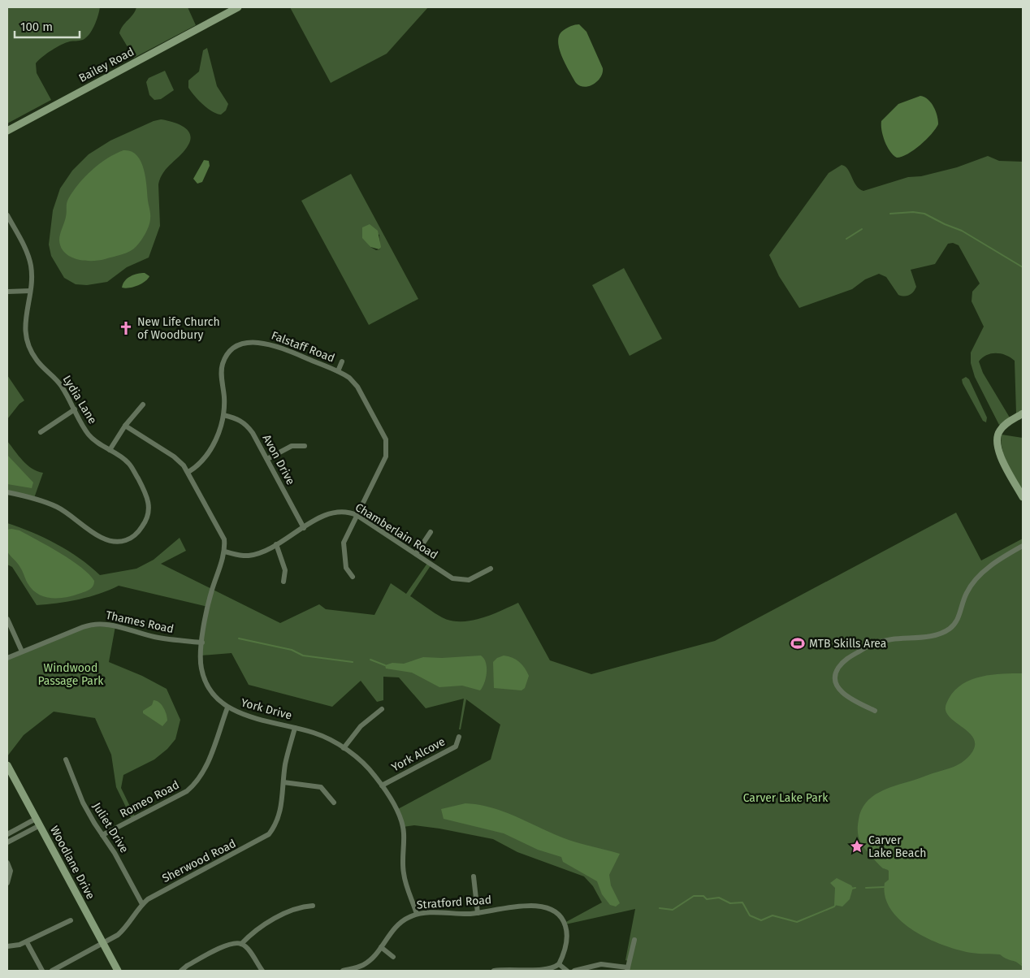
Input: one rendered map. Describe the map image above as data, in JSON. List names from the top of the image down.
{
  "streets": {
    "street": [
      "Bailey Road",
      "Falstaff Road",
      "Lydia Lane",
      "Avon Drive",
      "Chamberlain Road",
      "Thames Road",
      "York Drive",
      "York Alcove",
      "Romeo Road",
      "Juliet Drive",
      "Sherwood Road",
      "Woodlane Drive",
      "Stratford Road"
    ]
  },
  "crossings": [
    ["Falstaff Road", "Avon Drive"],
    ["Falstaff Road", "Chamberlain Road"],
    ["Falstaff Road", "York Drive"],
    ["Avon Drive", "Chamberlain Road"],
    ["Chamberlain Road", "York Drive"],
    ["Thames Road", "York Drive"],
    ["York Drive", "York Alcove"],
    ["York Drive", "Romeo Road"],
    ["York Drive", "Sherwood Road"],
    ["York Drive", "Stratford Road"],
    ["Romeo Road", "Juliet Drive"],
    ["Juliet Drive", "Sherwood Road"],
    ["Sherwood Road", "Woodlane Drive"]
  ],
  "parks": ["Windwood Passage Park", "Carver Lake Park"],
  "places": {
    "church": ["New Life Church of Woodbury"],
    "sports": ["MTB Skills Area"],
    "place": ["Carver Lake Beach"]
  },
  "scale_bar": "100 m"
}
